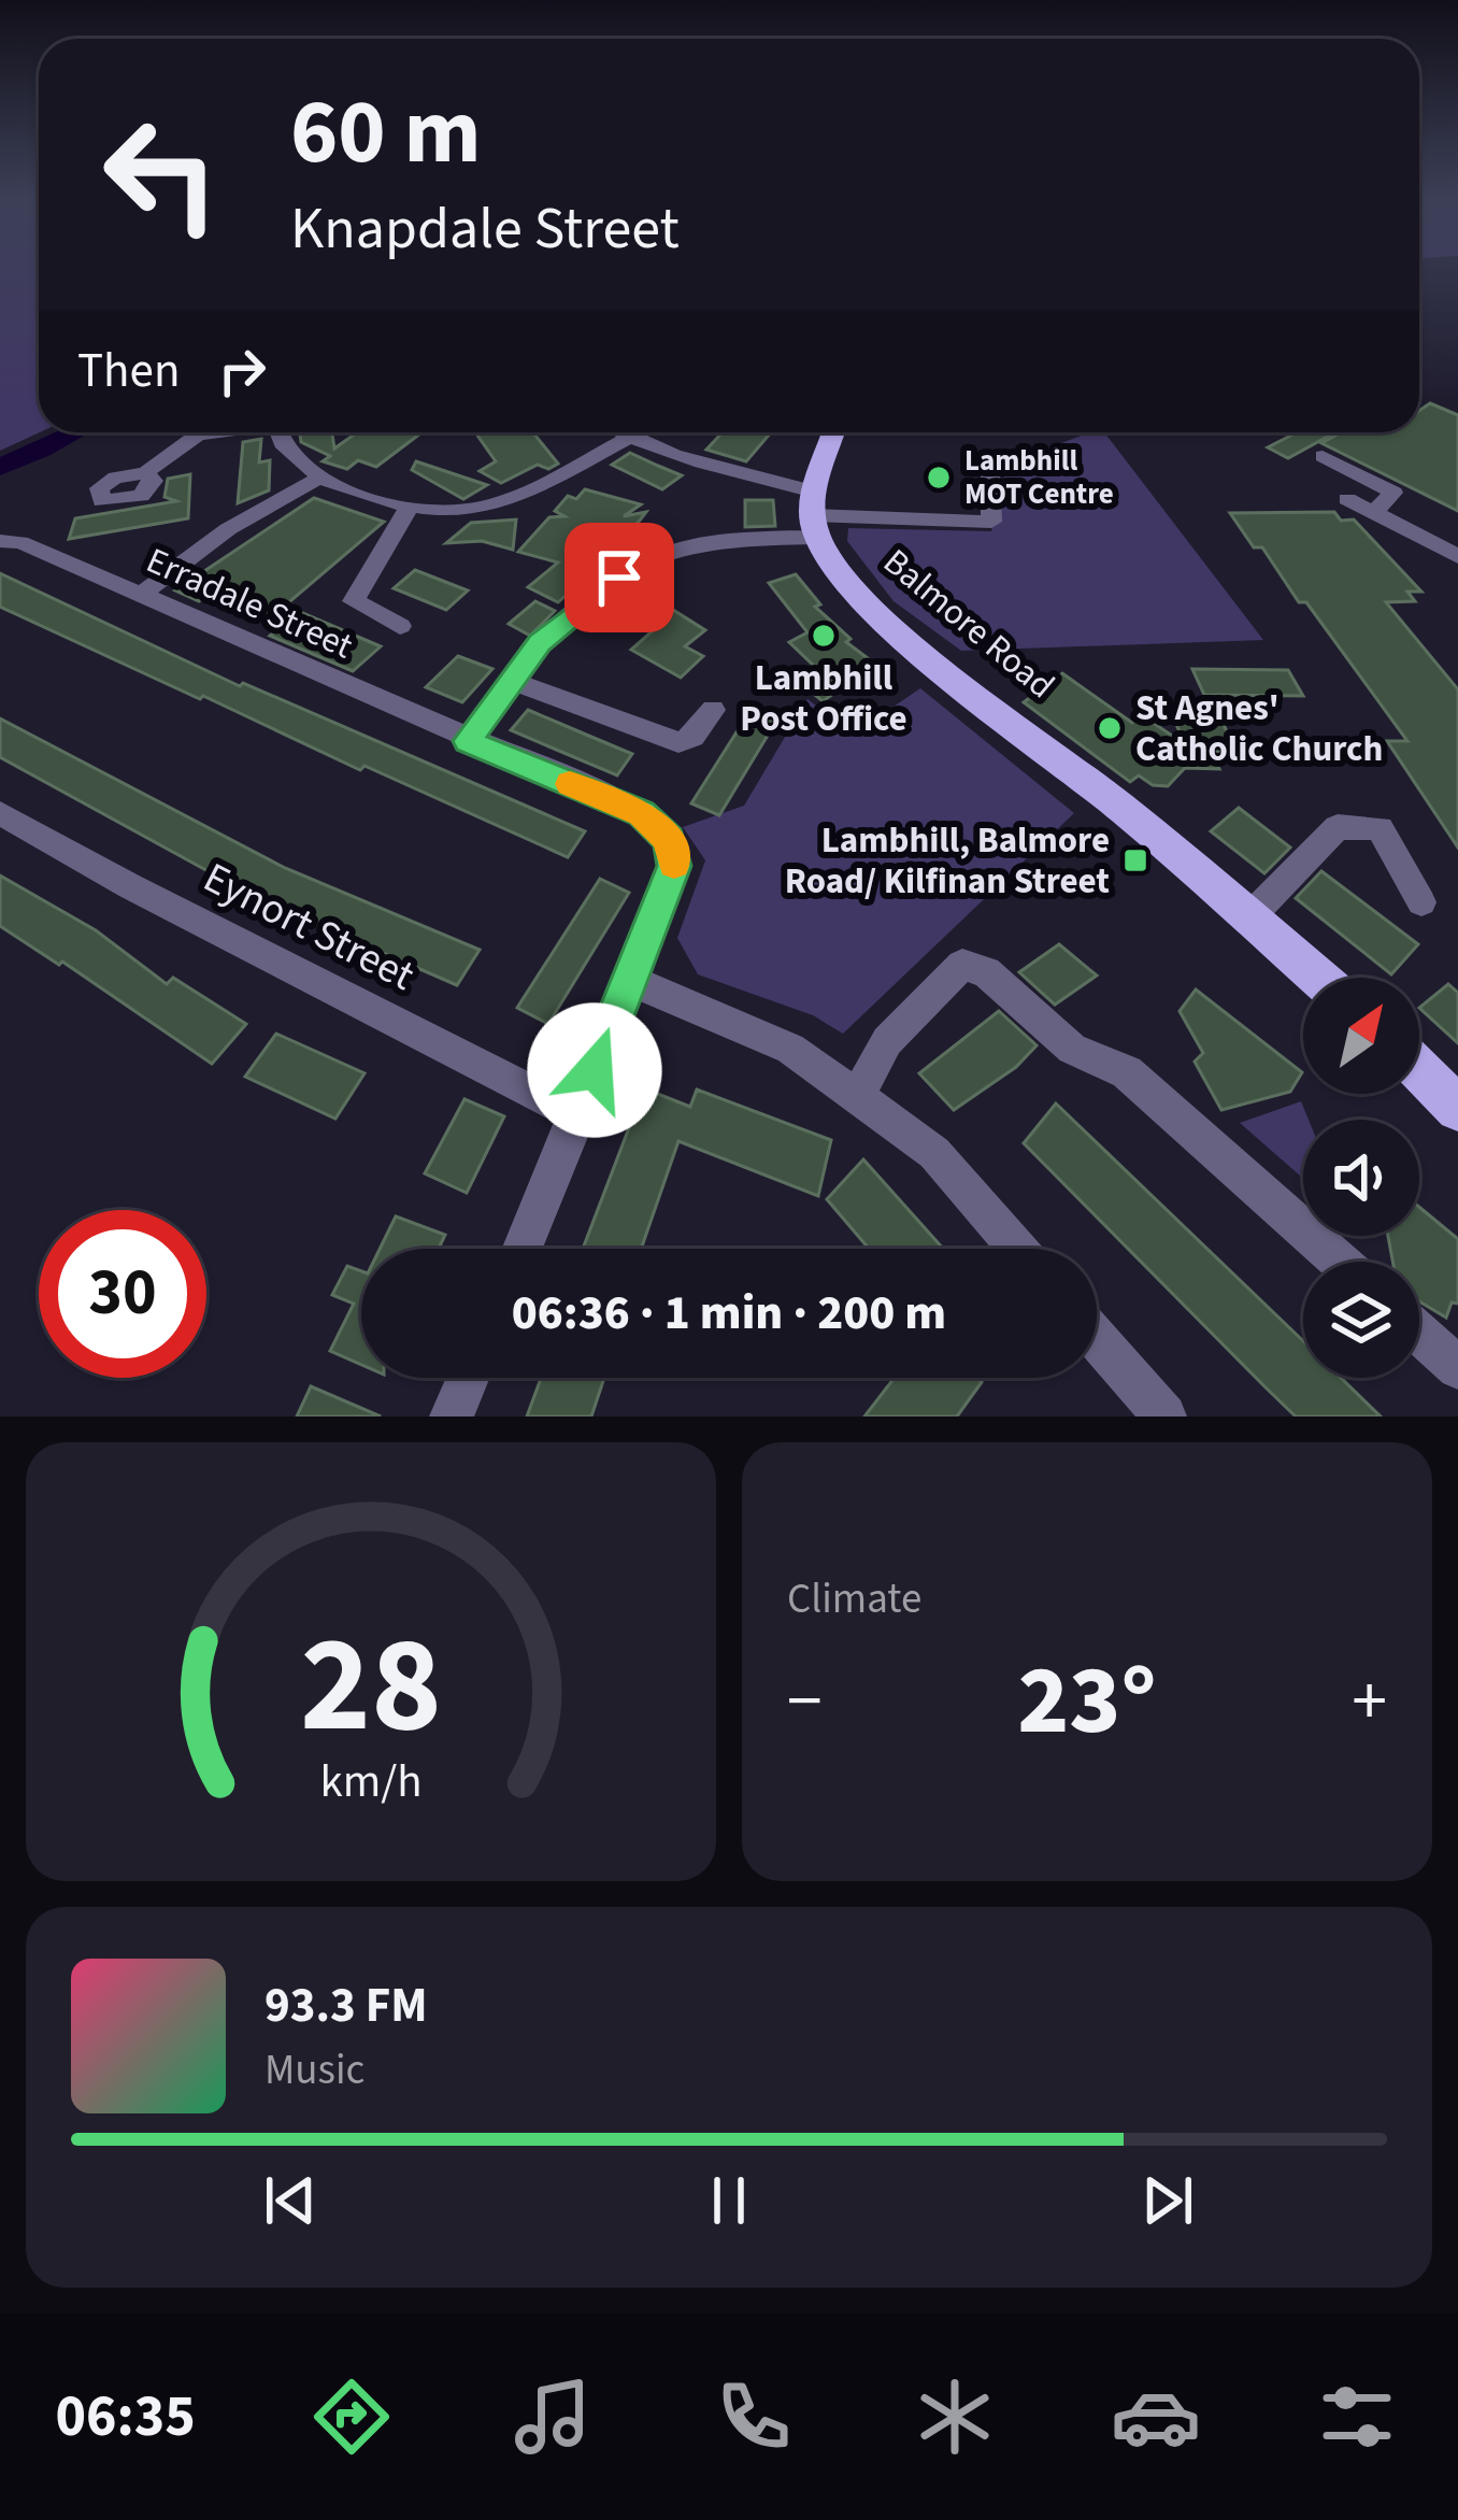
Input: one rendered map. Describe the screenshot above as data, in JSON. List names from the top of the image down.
{
  "streets": {
    "main road": ["Balmore Road"],
    "street": ["Erradale Street", "Eynort Street"]
  },
  "crossings": [
    ["Erradale Street", "Eynort Street"]
  ],
  "places": {
    "other": ["Lambhill MOT Centre", "Lambhill Post Office", "St Agnes' Catholic Church"],
    "transit": ["Lambhill, Balmore Road/ Kilfinan Street"]
  },
  "north": "top right",
  "page": {
    "turn": ["60 m", "Knapdale Street"],
    "then": "Then",
    "limit": "30",
    "trip": "06:36 · 1 min · 200 m",
    "tile": "Climate",
    "heat": ["−", "23°", "+"],
    "song": ["93.3 FM", "Music"],
    "tabs": "06:35",
    "gauge": ["28", "km/h"]
  }
}
